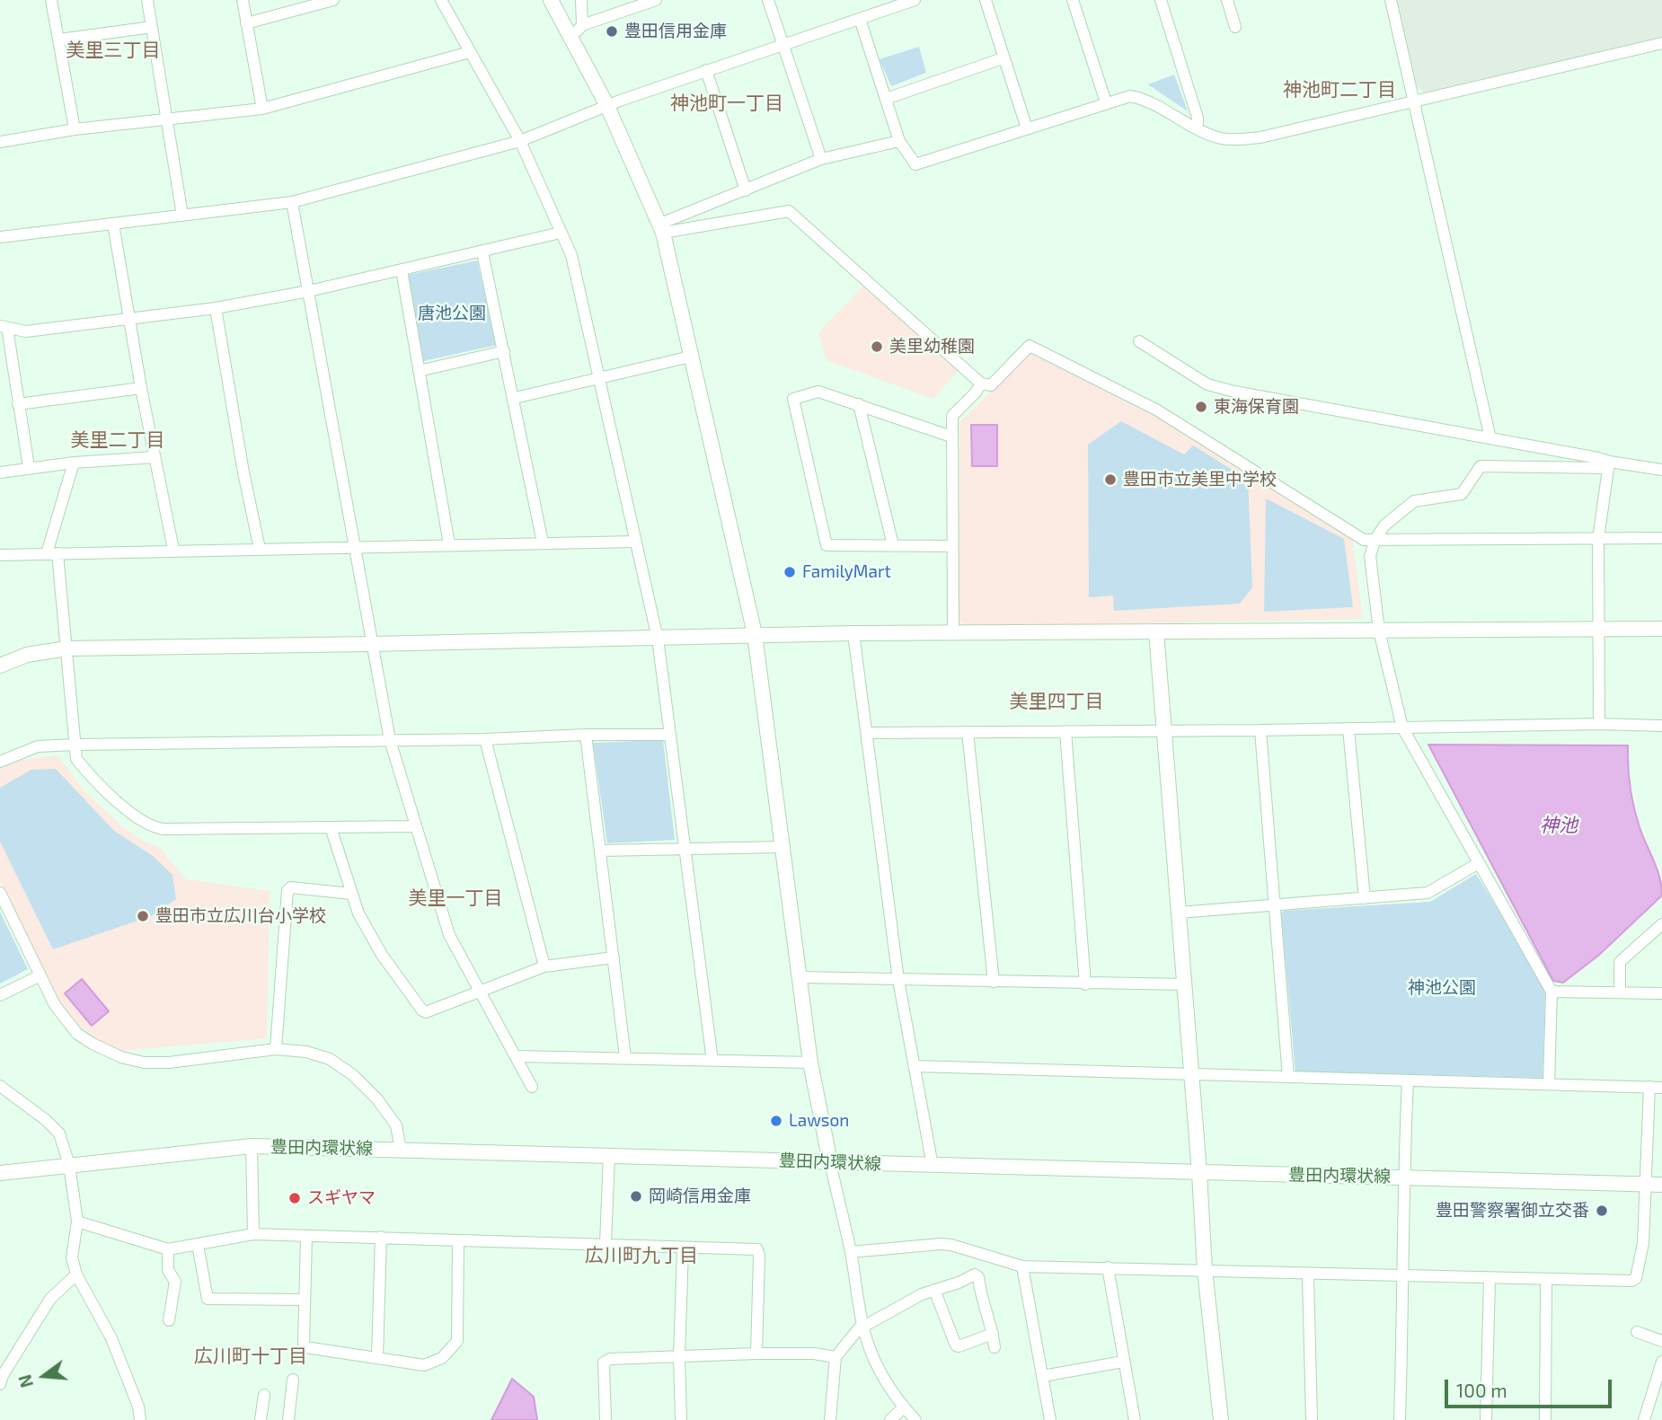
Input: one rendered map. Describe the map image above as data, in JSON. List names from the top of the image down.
{
  "streets": {
    "street": ["豊田内環状線"]
  },
  "districts": [
    "美里三丁目",
    "神池町二丁目",
    "神池町一丁目",
    "美里二丁目",
    "美里四丁目",
    "美里一丁目",
    "広川町九丁目",
    "広川町十丁目"
  ],
  "water": ["神池"],
  "parks": ["唐池公園", "神池公園"],
  "places": [
    "豊田信用金庫",
    "美里幼稚園",
    "東海保育園",
    "豊田市立美里中学校",
    "FamilyMart",
    "豊田市立広川台小学校",
    "Lawson",
    "岡崎信用金庫",
    "スギヤマ",
    "豊田警察署御立交番"
  ],
  "scale_bar": "100 m",
  "north": "left"
}
